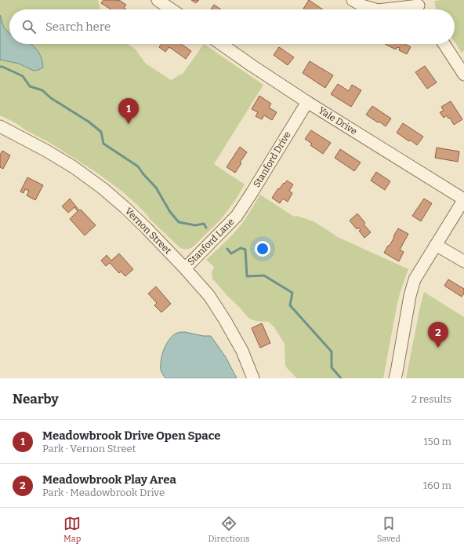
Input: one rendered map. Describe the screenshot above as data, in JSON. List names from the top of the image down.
{
  "streets": {
    "street": [
      "Yale Drive",
      "Stanford Drive",
      "Vernon Street",
      "Stanford Lane"
    ]
  },
  "crossings": [
    ["Yale Drive", "Stanford Drive"],
    ["Stanford Drive", "Stanford Lane"],
    ["Vernon Street", "Stanford Lane"]
  ],
  "page": {
    "search": "Search here",
    "pins": ["1", "2"],
    "heading": ["Nearby", "2 results"],
    "list": [
      {
        "mark": "1",
        "name": "Meadowbrook Drive Open Space",
        "note": "Park · Vernon Street",
        "value": "150 m"
      },
      {
        "mark": "2",
        "name": "Meadowbrook Play Area",
        "note": "Park · Meadowbrook Drive",
        "value": "160 m"
      }
    ],
    "nav": ["Map", "Directions", "Saved"]
  }
}
